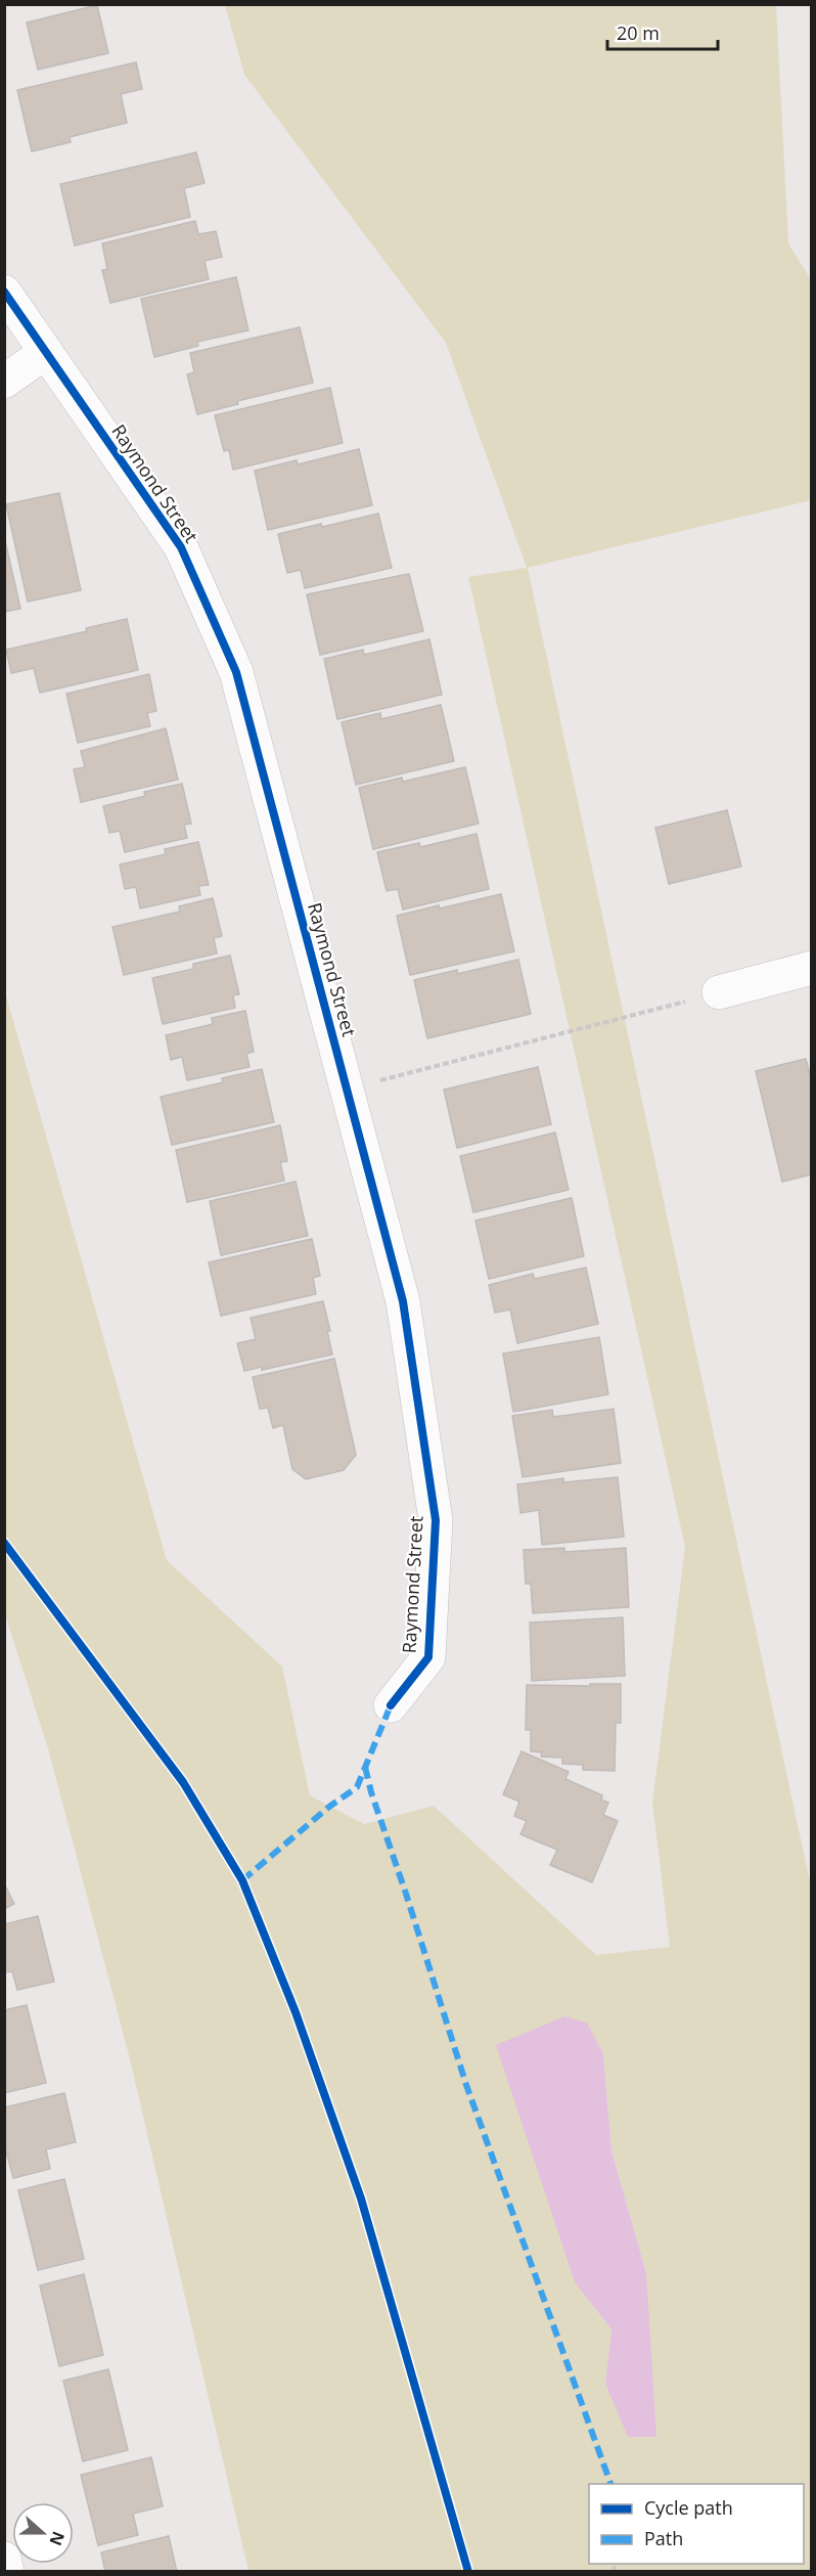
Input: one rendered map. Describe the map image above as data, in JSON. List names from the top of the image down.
{
  "streets": {
    "street": ["Raymond Street"]
  },
  "legend": ["Cycle path", "Path"],
  "scale_bar": "20 m",
  "north": "right"
}
